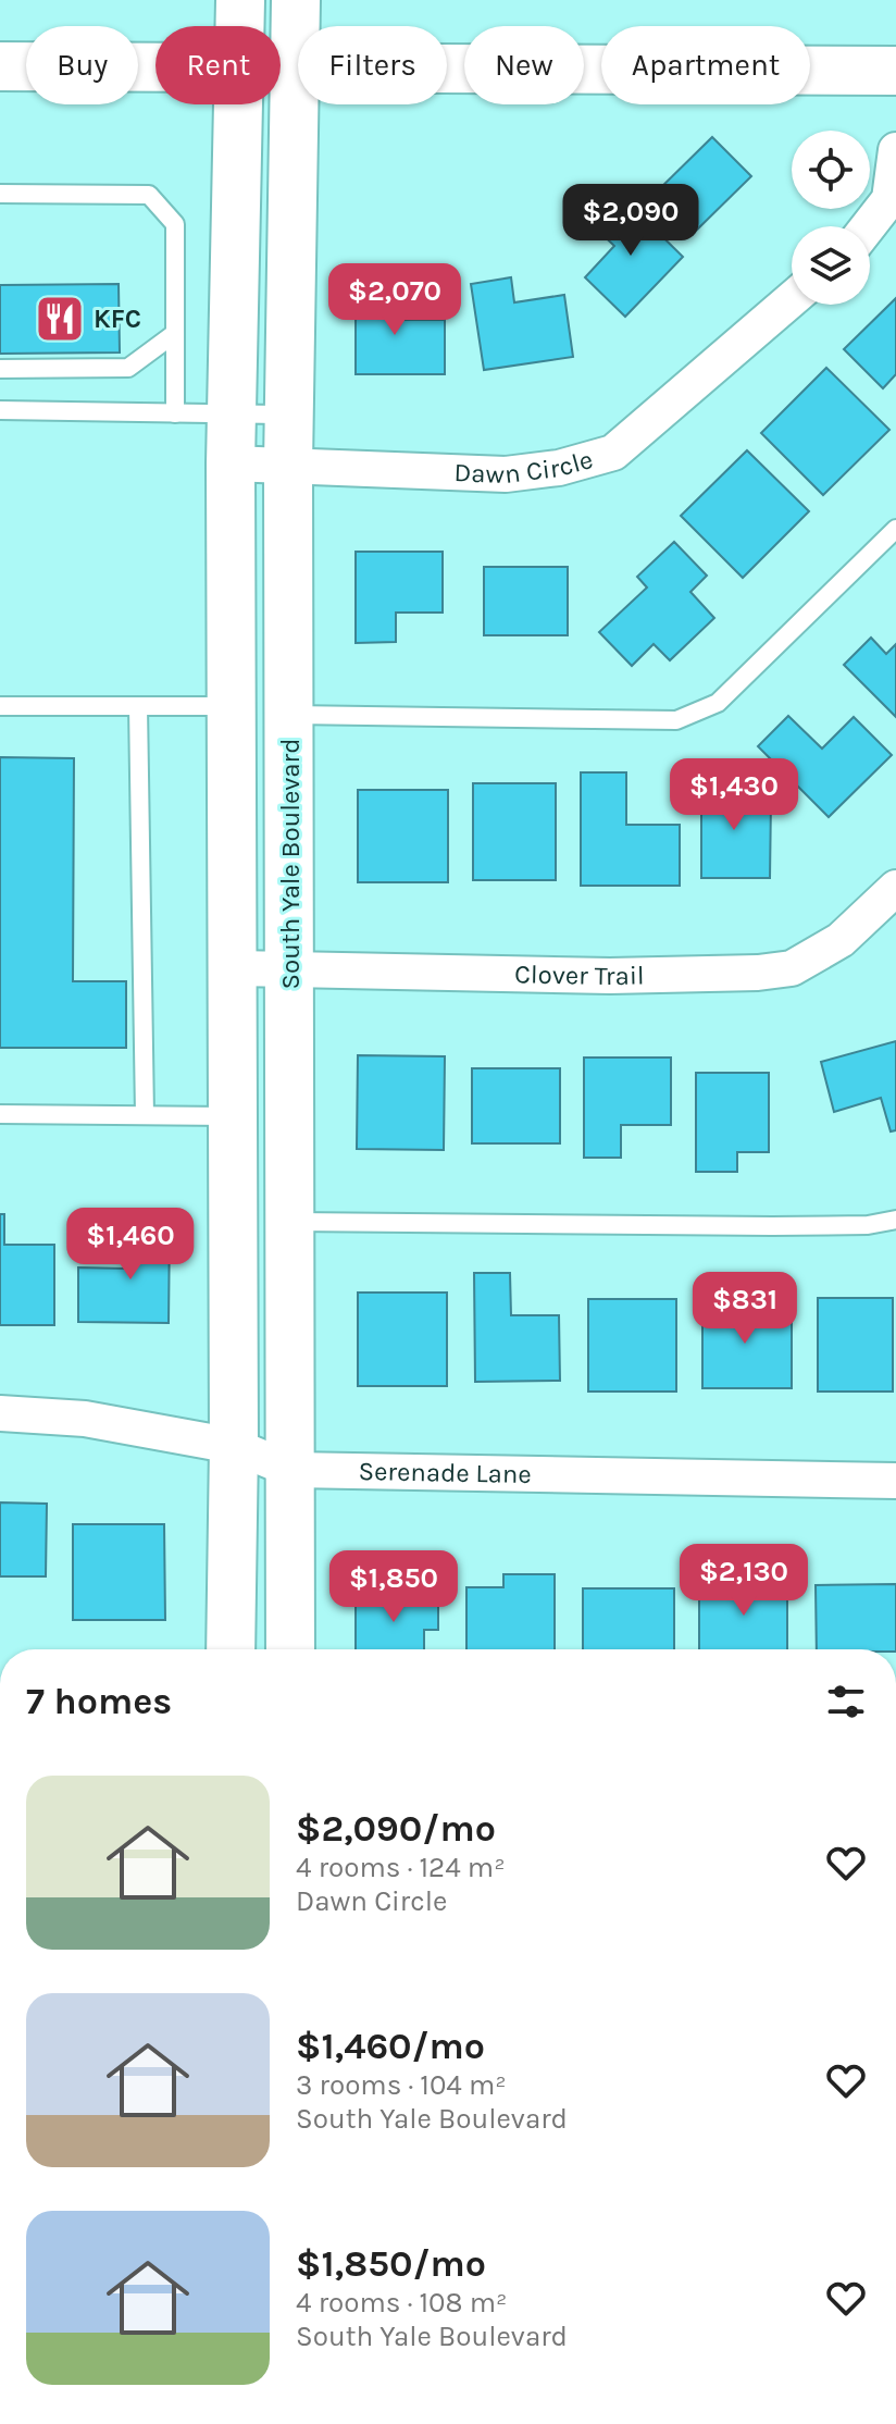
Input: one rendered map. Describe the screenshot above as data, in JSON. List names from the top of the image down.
{
  "streets": {
    "street": [
      "Dawn Circle",
      "South Yale Boulevard",
      "Clover Trail",
      "Serenade Lane"
    ]
  },
  "crossings": [
    ["Dawn Circle", "South Yale Boulevard"],
    ["South Yale Boulevard", "Clover Trail"],
    ["South Yale Boulevard", "Serenade Lane"]
  ],
  "places": {
    "restaurant": ["KFC"]
  },
  "page": {
    "chip": [
      "Buy",
      "Rent",
      "Filters",
      "New",
      "Apartment"
    ],
    "price": [
      "$2,090",
      "$2,070",
      "$1,430",
      "$1,460",
      "$831",
      "$2,130",
      "$1,850"
    ],
    "heading": "7 homes",
    "list": [
      {
        "name": "$2,090/mo",
        "note": "4 rooms · 124 m² · Dawn Circle"
      },
      {
        "name": "$1,460/mo",
        "note": "3 rooms · 104 m² · South Yale Boulevard"
      },
      {
        "name": "$1,850/mo",
        "note": "4 rooms · 108 m² · South Yale Boulevard"
      }
    ]
  }
}
